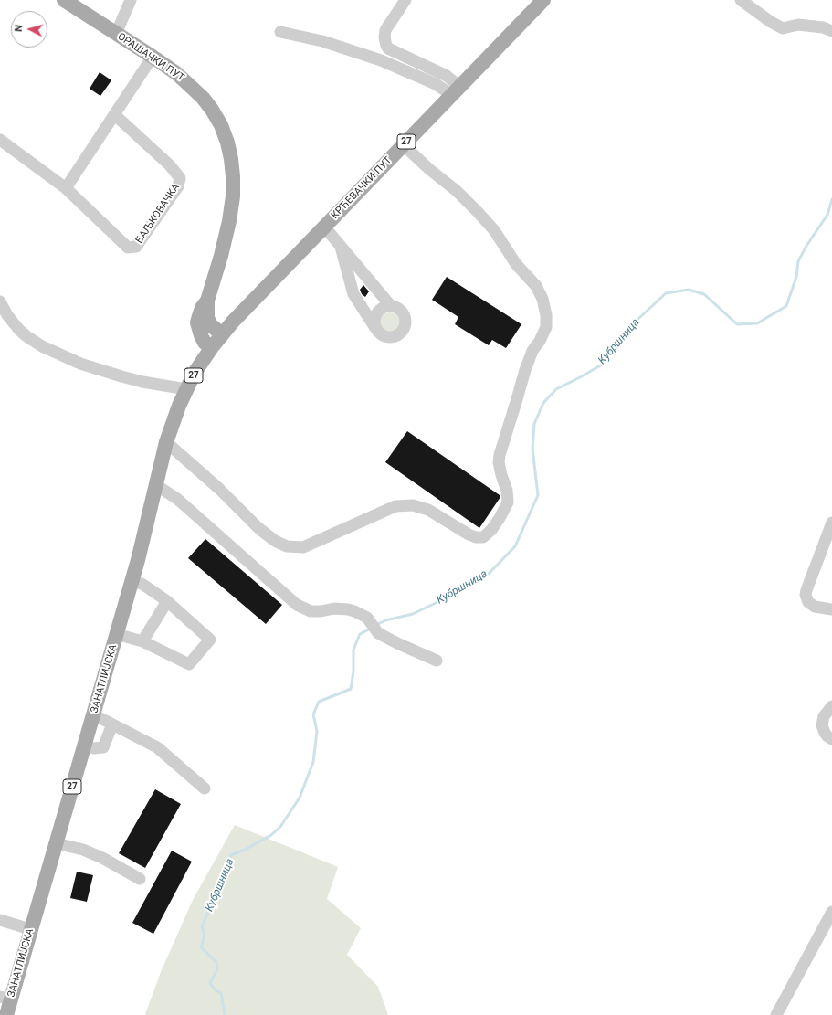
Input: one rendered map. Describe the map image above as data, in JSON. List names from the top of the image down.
{
  "streets": {
    "main road": [
      "ОРАШАЧКИ ПУТ",
      "27",
      "КРЋЕВАЧКИ ПУТ",
      "ЗАНАТЛИЈСКА"
    ],
    "street": ["БАЉКОВАЧКА"]
  },
  "crossings": [
    ["КРЋЕВАЧКИ ПУТ", "ЗАНАТЛИЈСКА"]
  ],
  "water": ["Кубршница"],
  "north": "left"
}
